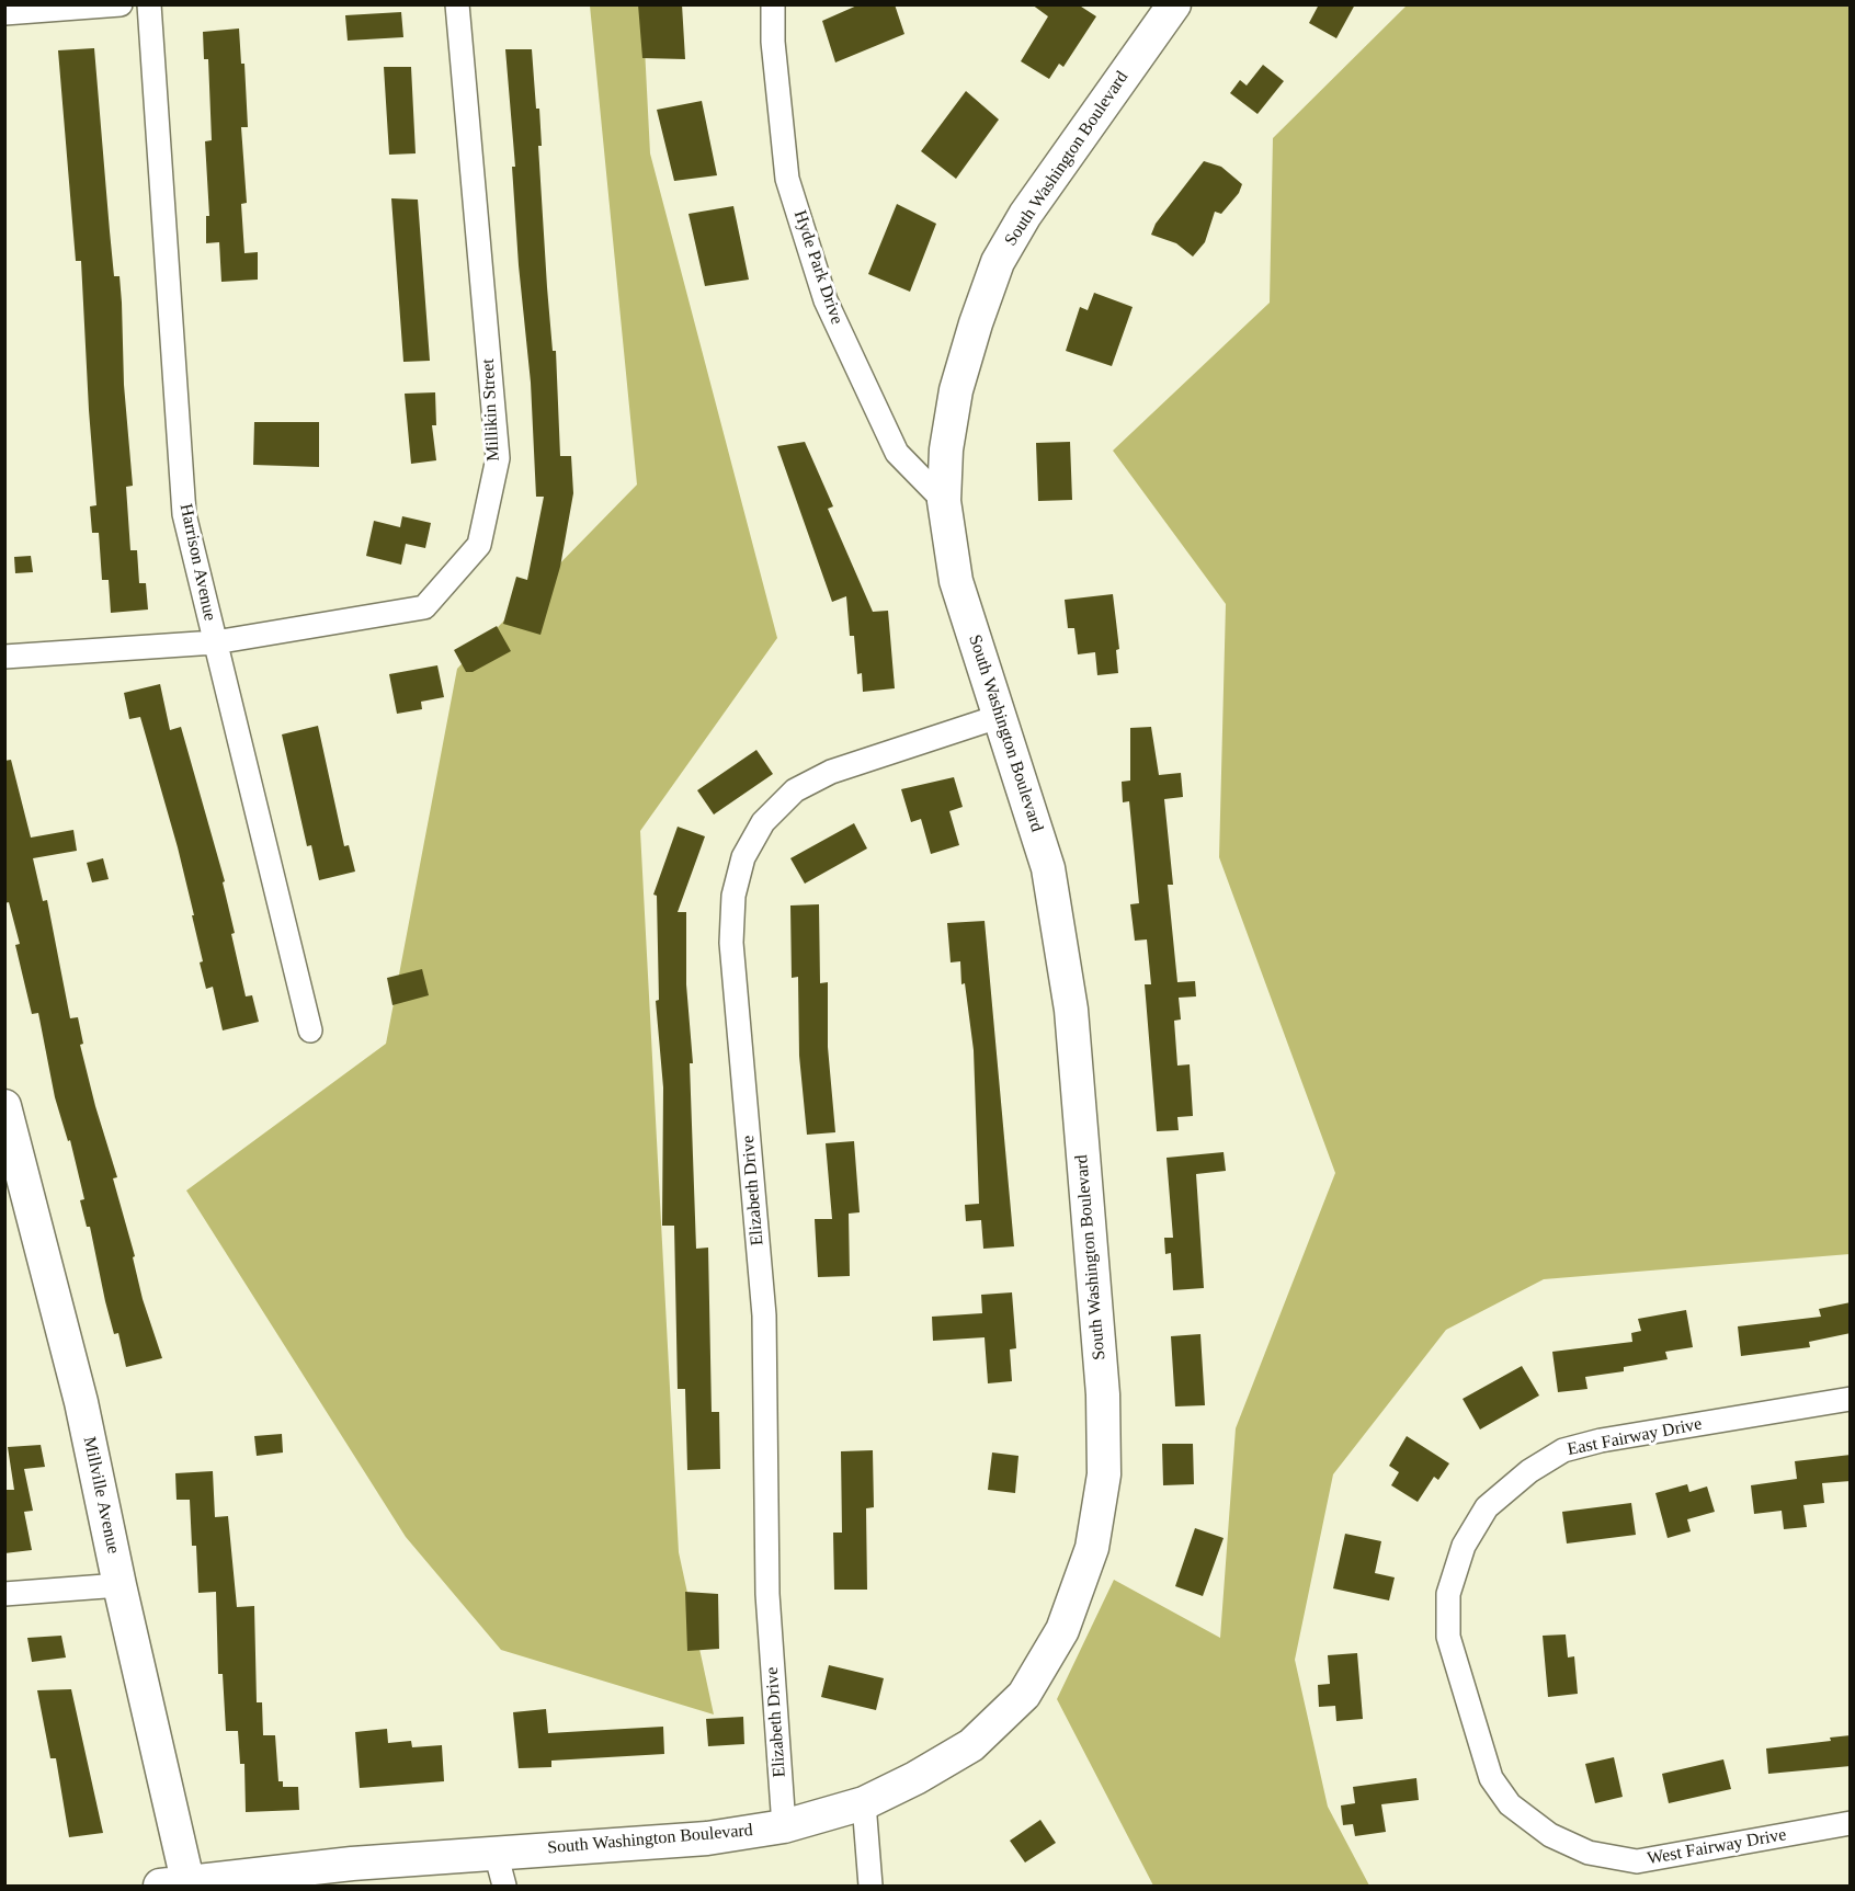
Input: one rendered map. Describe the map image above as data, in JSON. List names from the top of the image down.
{
  "streets": {
    "street": [
      "South Washington Boulevard",
      "Hyde Park Drive",
      "Millikin Street",
      "Harrison Avenue",
      "Elizabeth Drive",
      "East Fairway Drive",
      "Millville Avenue",
      "West Fairway Drive"
    ]
  },
  "crossings": [
    ["South Washington Boulevard", "Hyde Park Drive"],
    ["South Washington Boulevard", "Elizabeth Drive"],
    ["South Washington Boulevard", "Millville Avenue"],
    ["Millikin Street", "Harrison Avenue"],
    ["East Fairway Drive", "West Fairway Drive"]
  ]
}
